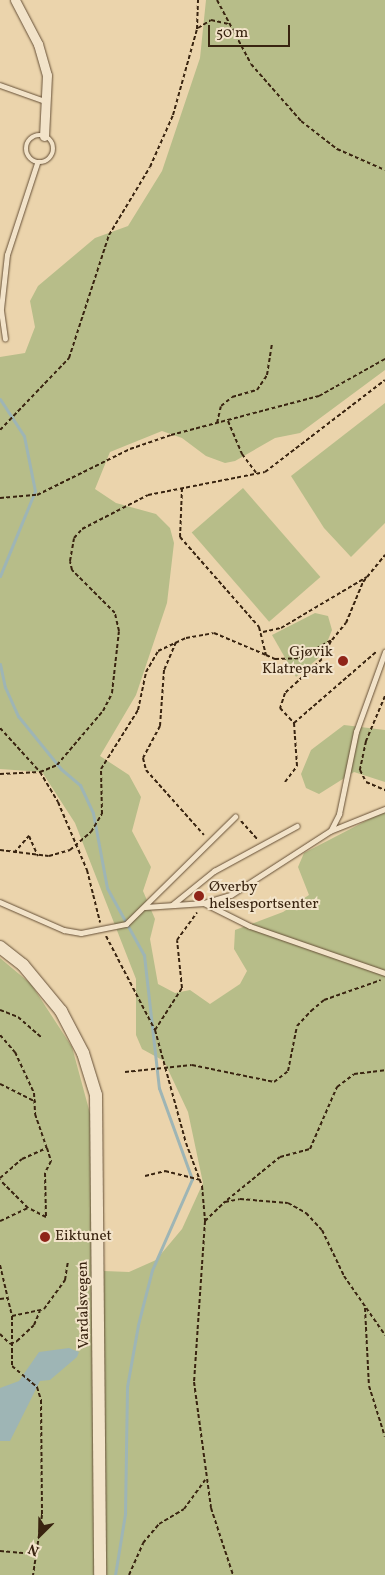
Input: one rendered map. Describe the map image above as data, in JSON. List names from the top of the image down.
{
  "streets": {
    "main road": ["Vardalsvegen"]
  },
  "places": ["Gjøvik Klatrepark", "Øverby helsesportsenter", "Eiktunet"],
  "scale_bar": "50 m",
  "north": "bottom left"
}
